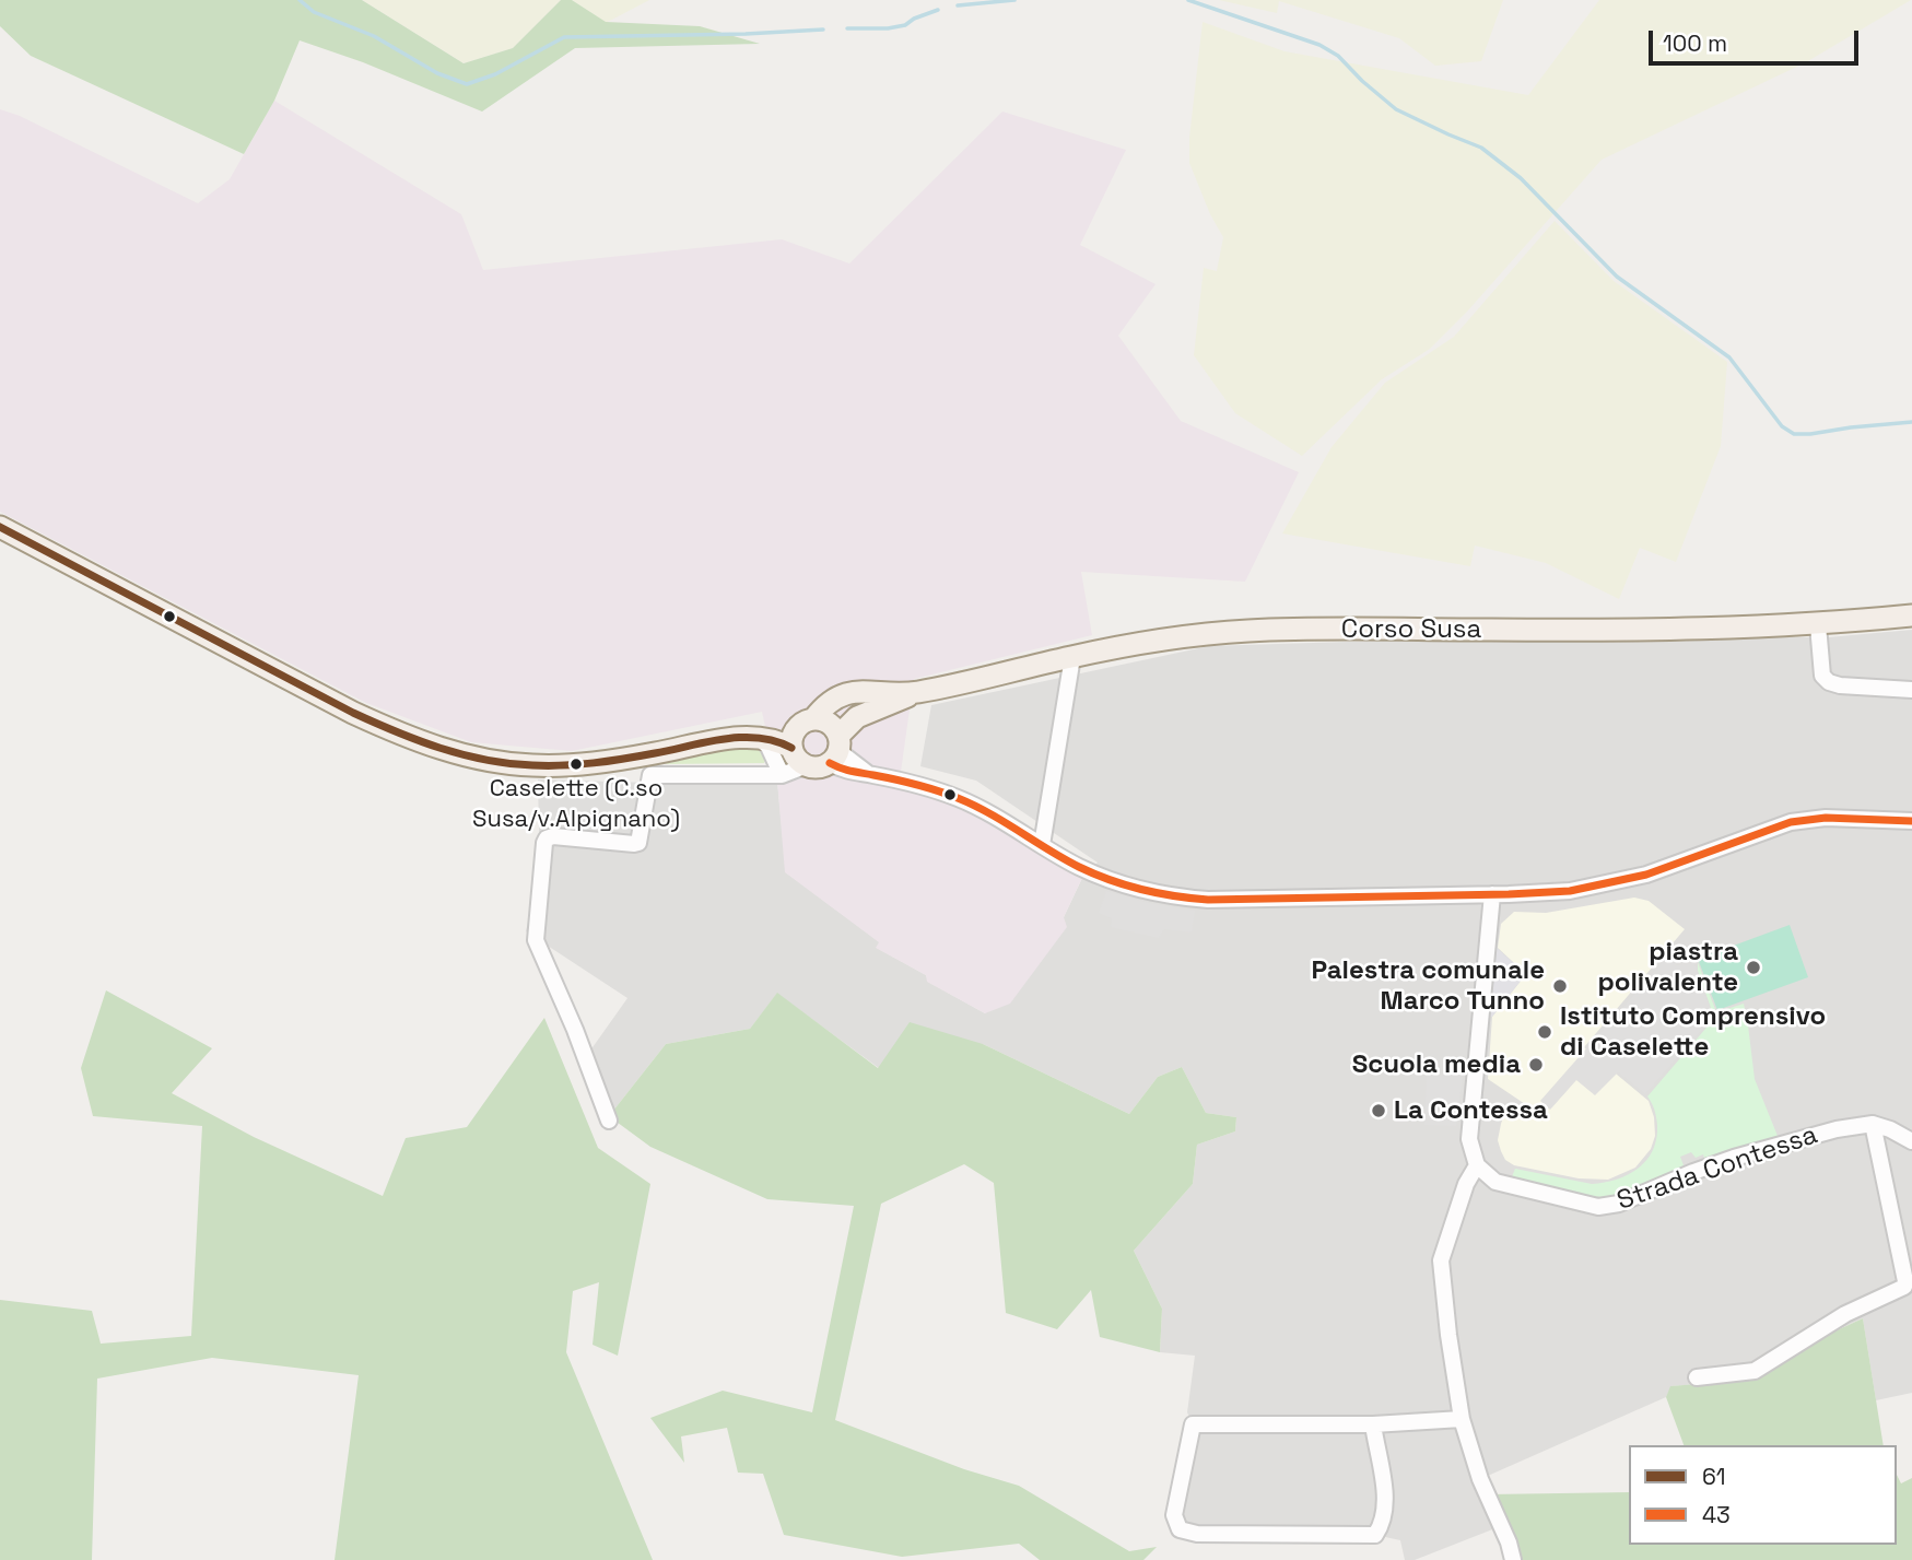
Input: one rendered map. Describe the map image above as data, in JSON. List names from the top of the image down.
{
  "streets": {
    "main road": ["Corso Susa"],
    "street": ["Strada Contessa"]
  },
  "places": [
    "Caselette (C.so Susa/v.Alpignano)",
    "piastra polivalente",
    "Palestra comunale Marco Tunno",
    "Istituto Comprensivo di Caselette",
    "Scuola media",
    "La Contessa"
  ],
  "lines": ["transit line 61", "transit line 43"],
  "legend": ["61", "43"],
  "scale_bar": "100 m"
}
